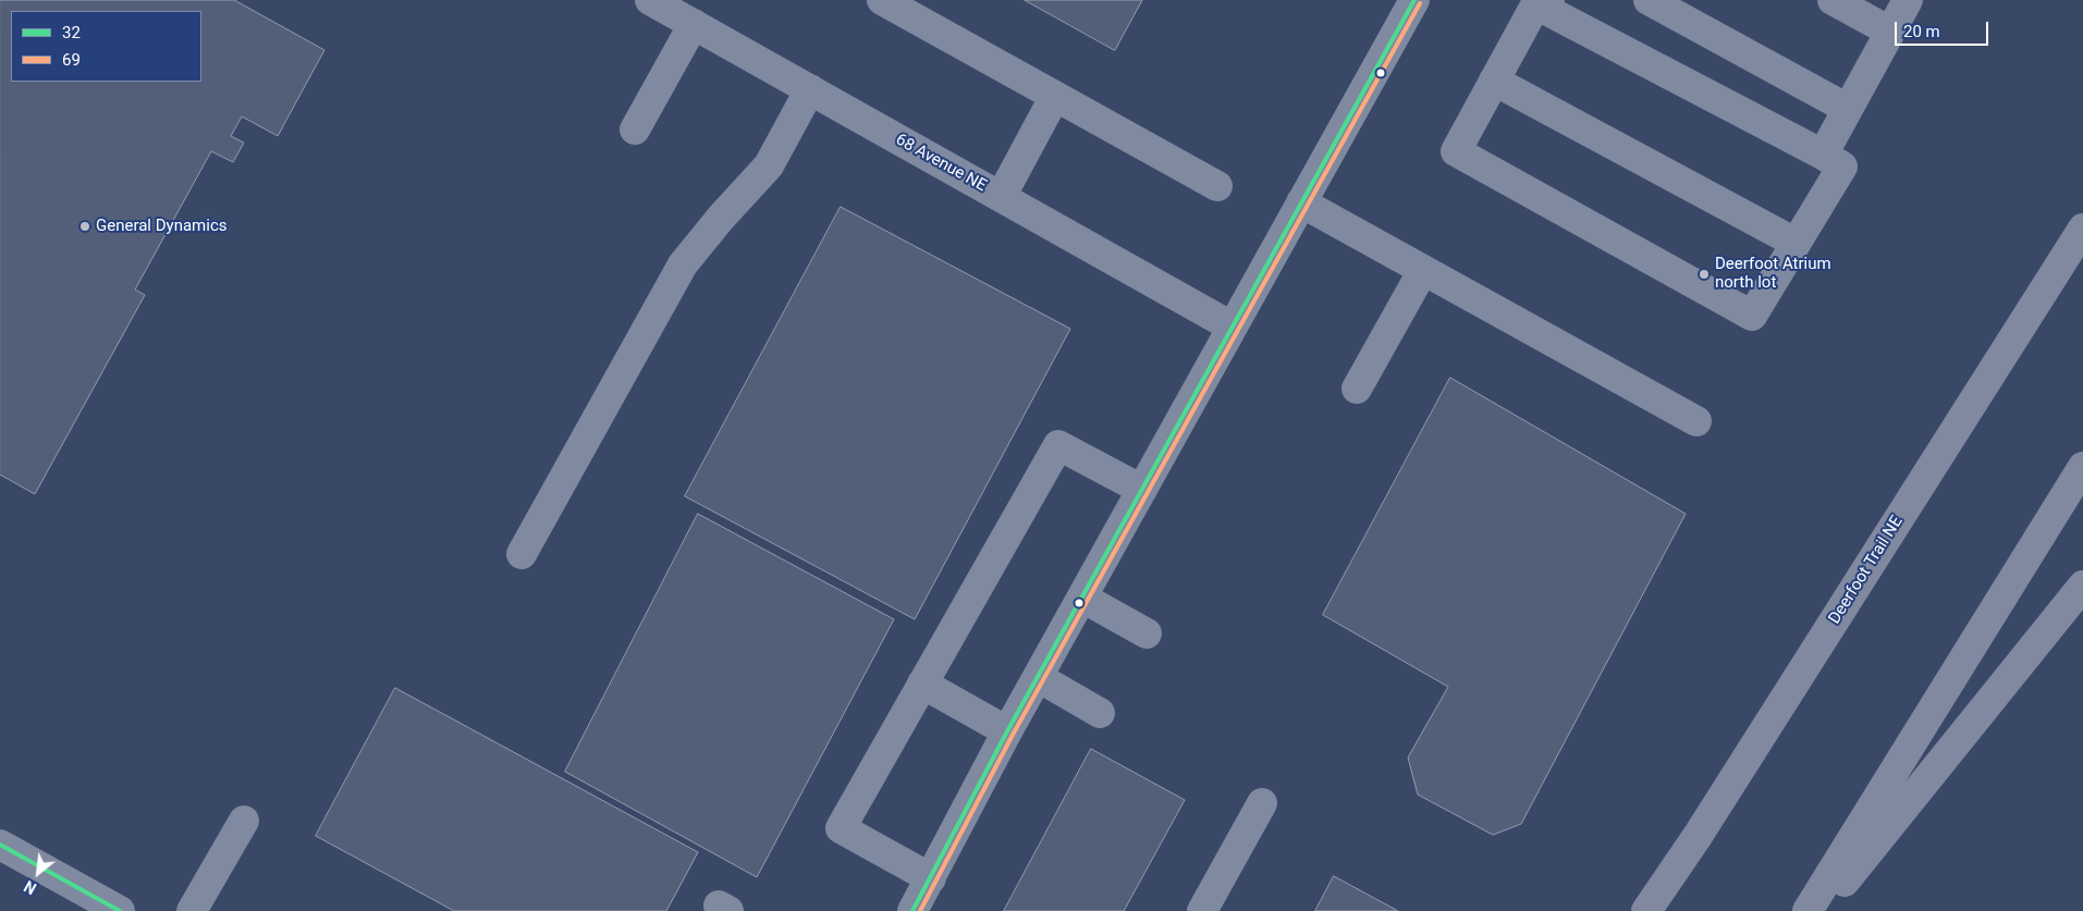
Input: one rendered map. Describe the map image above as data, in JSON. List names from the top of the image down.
{
  "streets": {
    "highway": ["Deerfoot Trail NE"],
    "street": ["68 Avenue NE"]
  },
  "places": ["General Dynamics", "Deerfoot Atrium north lot"],
  "lines": ["transit line 32", "transit line 69"],
  "legend": ["32", "69"],
  "scale_bar": "20 m",
  "north": "bottom left"
}
